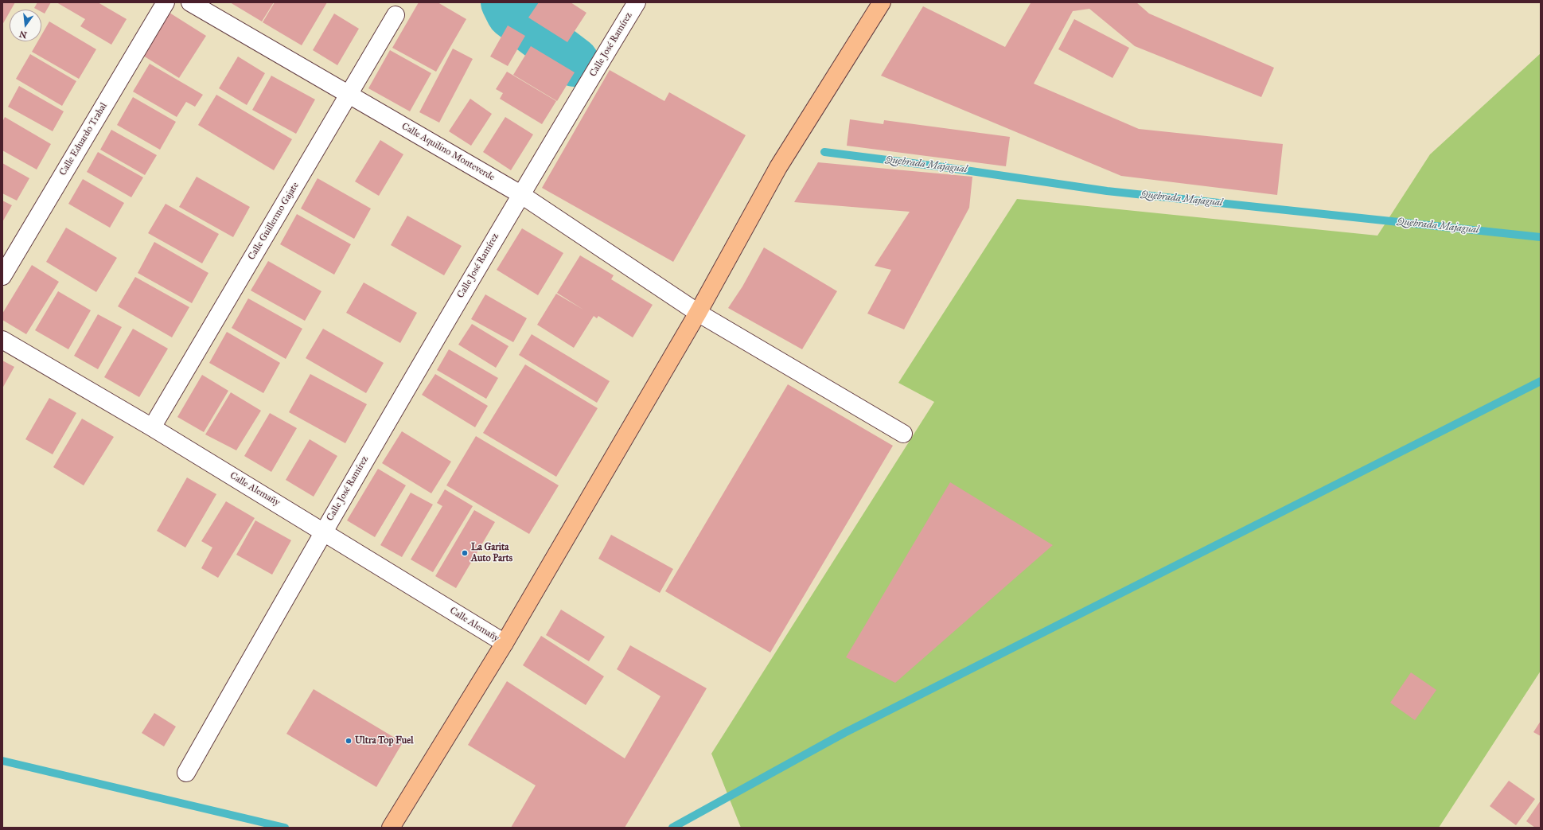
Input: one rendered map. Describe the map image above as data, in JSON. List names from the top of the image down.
{
  "streets": {
    "street": [
      "Calle José Ramírez",
      "Calle Eduardo Trabal",
      "Calle Aquilino Monteverde",
      "Calle Guillermo Gajate",
      "Calle Alemañy"
    ]
  },
  "crossings": [
    ["Calle José Ramírez", "Calle Aquilino Monteverde"],
    ["Calle José Ramírez", "Calle Alemañy"],
    ["Calle Aquilino Monteverde", "Calle Guillermo Gajate"],
    ["Calle Guillermo Gajate", "Calle Alemañy"]
  ],
  "water": ["Quebrada Majagual"],
  "places": ["La Garita Auto Parts", "Ultra Top Fuel"],
  "north": "bottom"
}
